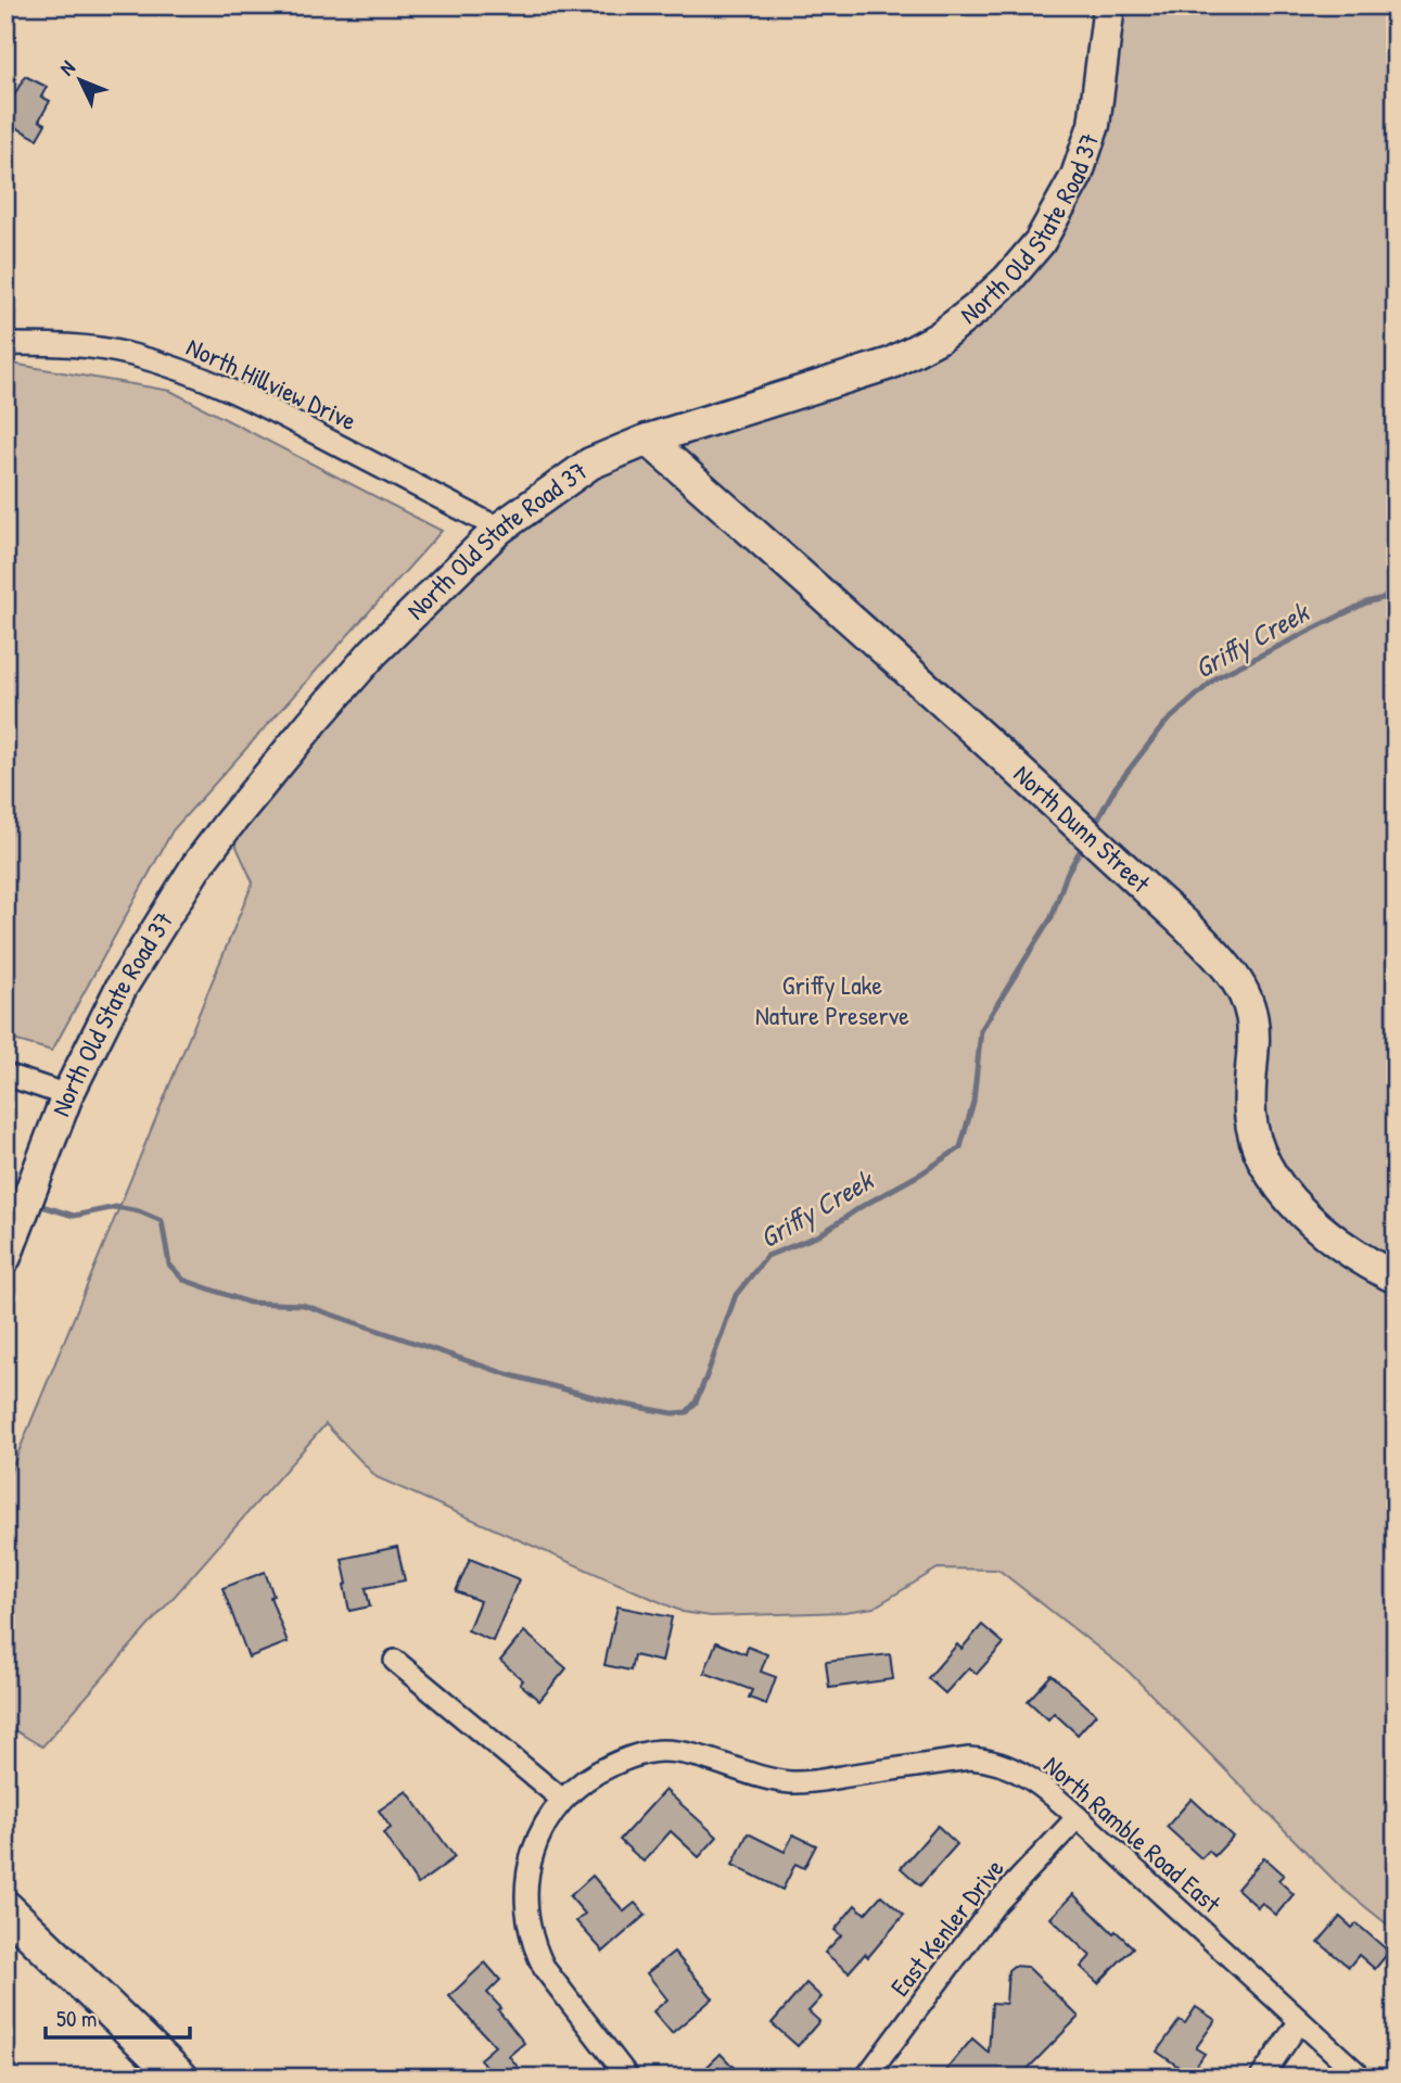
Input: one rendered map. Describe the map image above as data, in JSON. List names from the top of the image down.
{
  "streets": {
    "street": [
      "North Old State Road 37",
      "North Hillview Drive",
      "North Dunn Street",
      "North Ramble Road East",
      "East Kenler Drive"
    ]
  },
  "crossings": [
    ["North Old State Road 37", "North Hillview Drive"],
    ["North Old State Road 37", "North Dunn Street"],
    ["North Ramble Road East", "East Kenler Drive"]
  ],
  "water": ["Griffy Creek"],
  "parks": ["Griffy Lake Nature Preserve"],
  "scale_bar": "50 m",
  "north": "top left"
}
